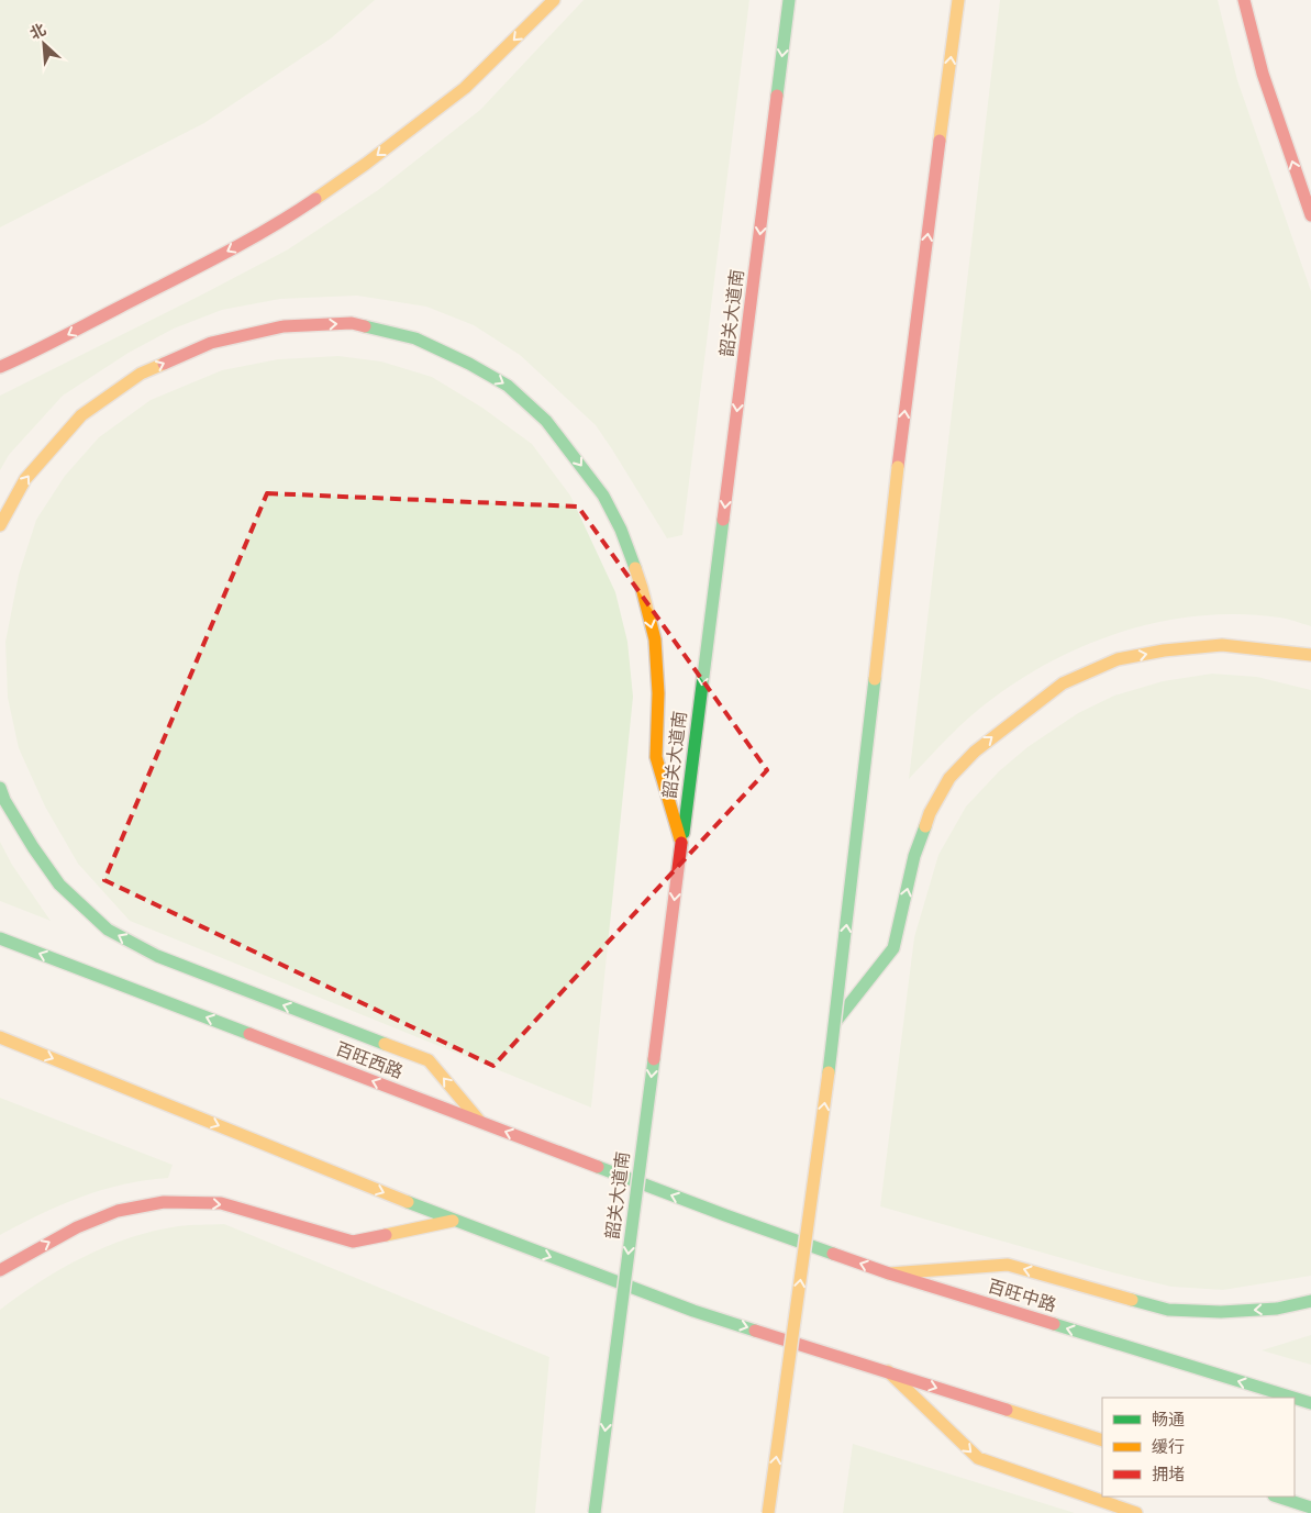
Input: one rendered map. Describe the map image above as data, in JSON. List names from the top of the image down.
{
  "streets": {
    "main road": ["韶关大道南", "百旺西路", "百旺中路"]
  },
  "crossings": [
    ["百旺西路", "百旺中路"]
  ],
  "one_way": ["韶关大道南"],
  "legend": ["畅通", "缓行", "拥堵"],
  "north": "top left"
}
